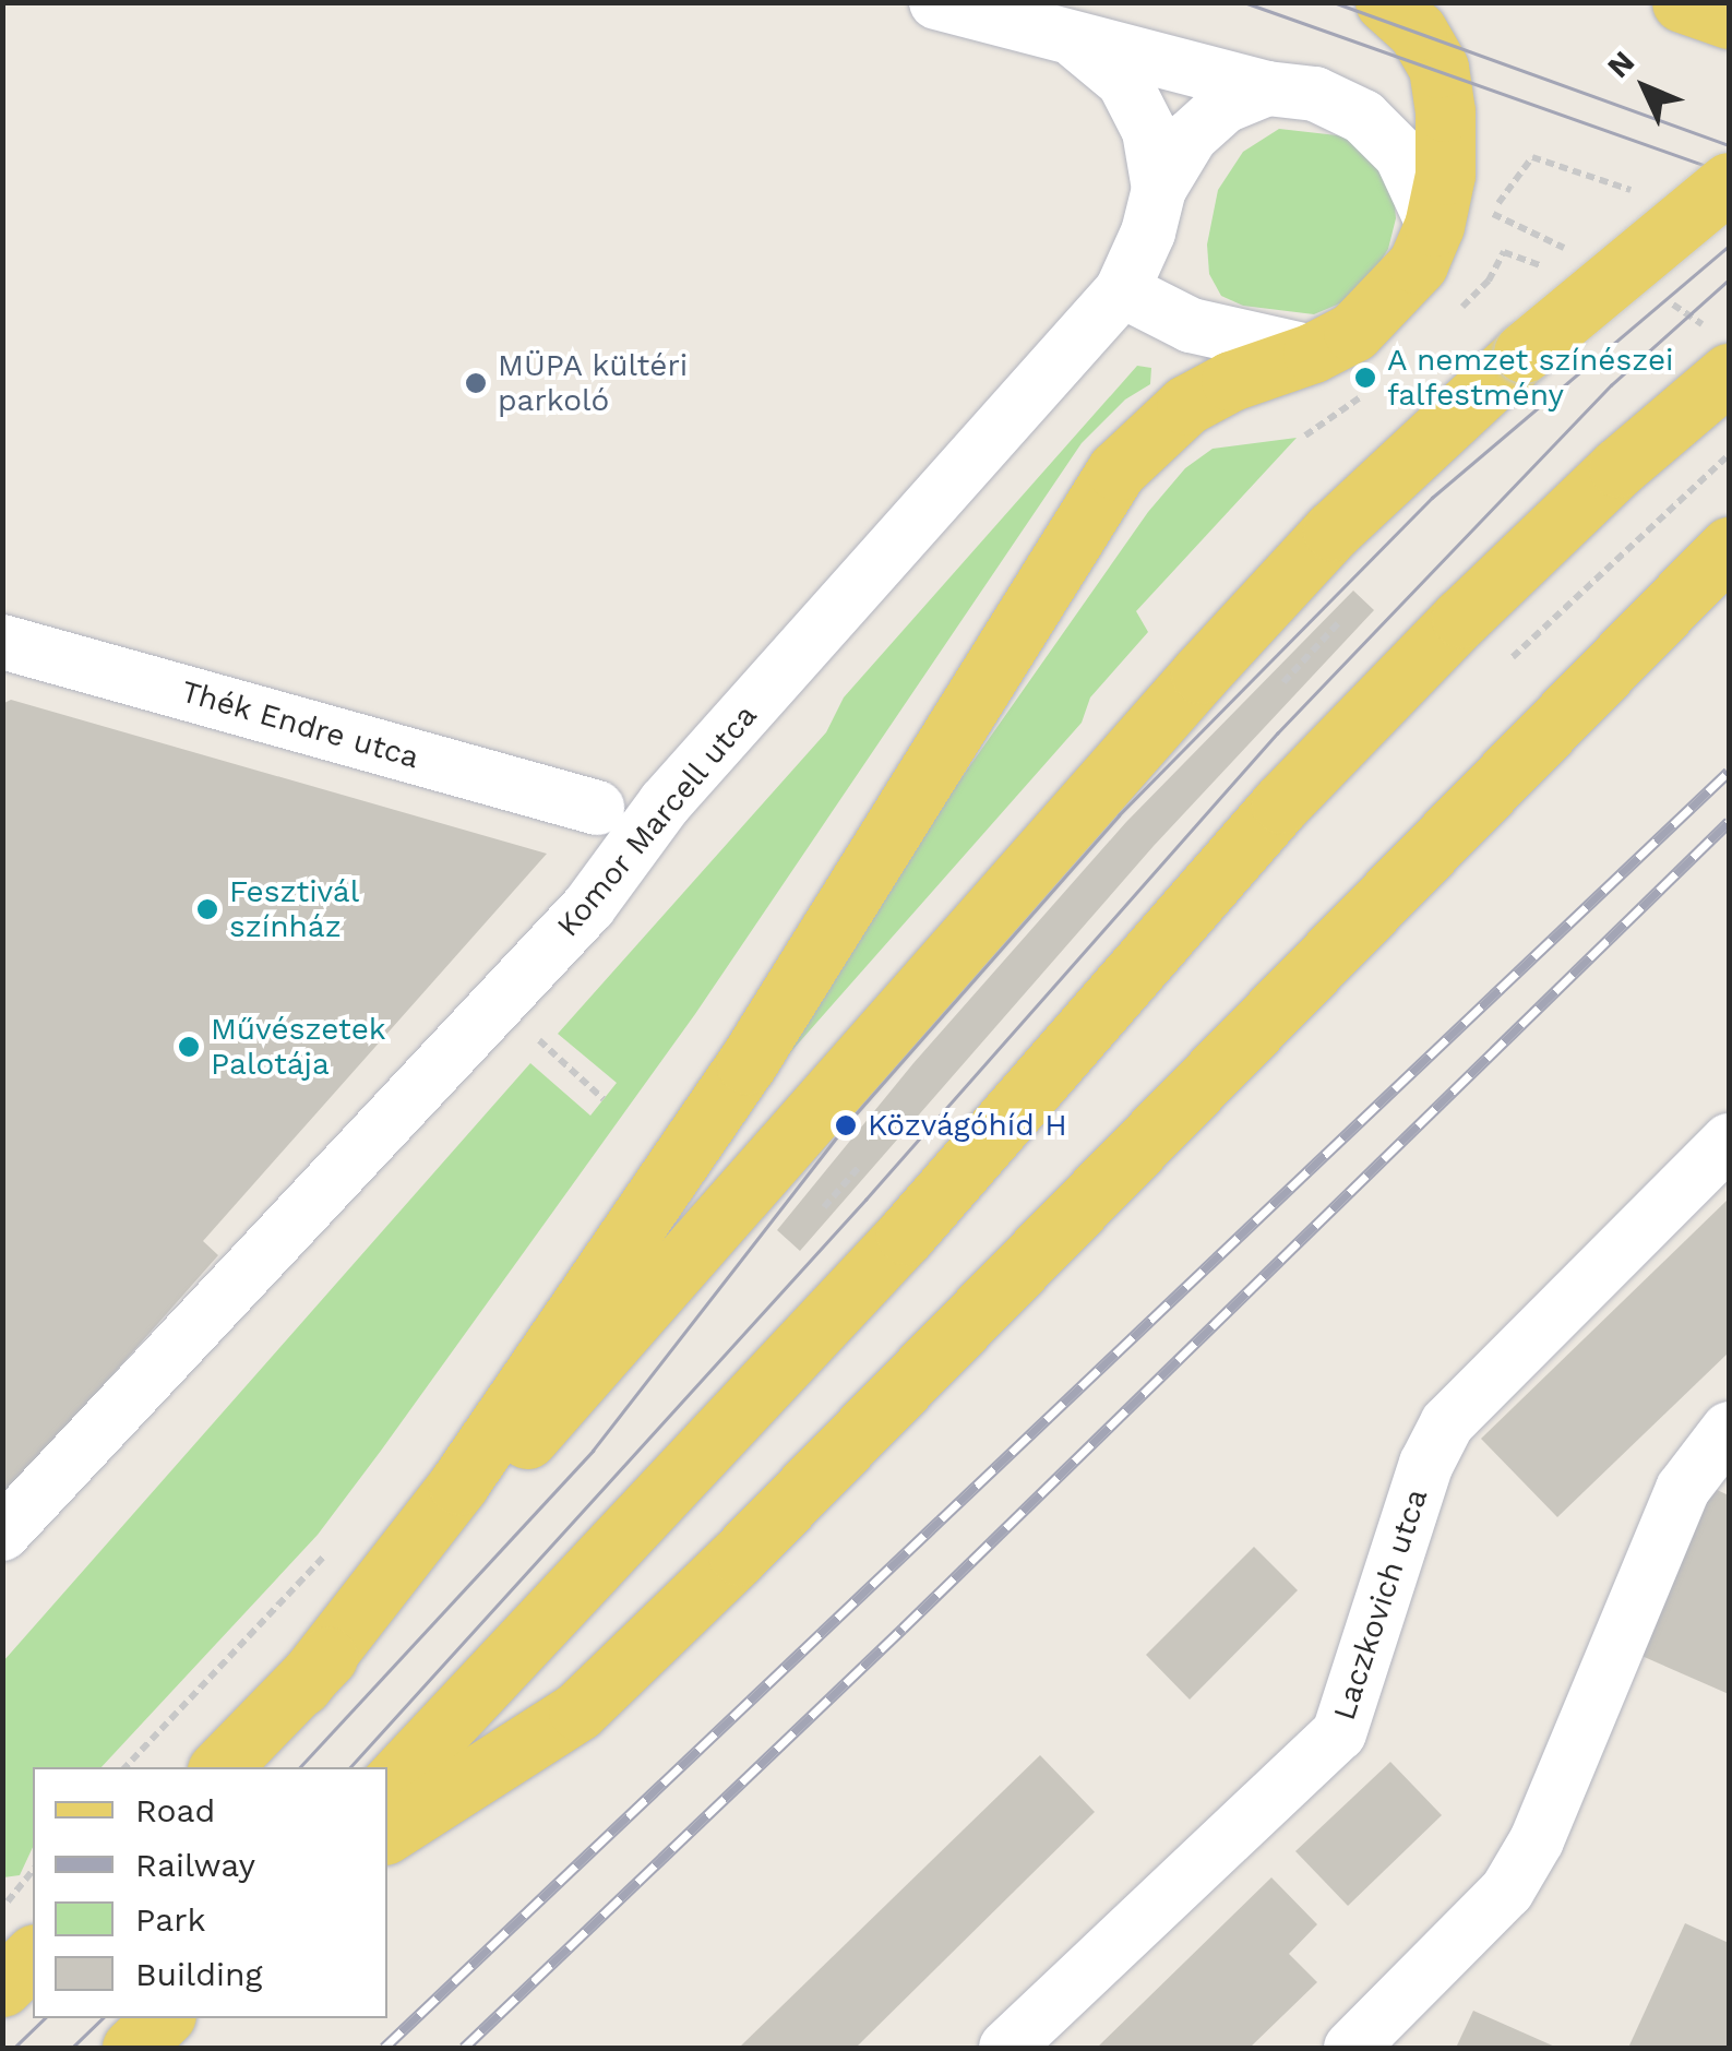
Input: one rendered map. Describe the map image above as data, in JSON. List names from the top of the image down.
{
  "streets": {
    "street": ["Thék Endre utca", "Komor Marcell utca", "Laczkovich utca"]
  },
  "places": [
    "A nemzet színészei falfestmény",
    "MÜPA kültéri parkoló",
    "Fesztivál színház",
    "Művészetek Palotája",
    "Közvágóhíd H"
  ],
  "legend": [
    "Road",
    "Railway",
    "Park",
    "Building"
  ],
  "north": "top left"
}
